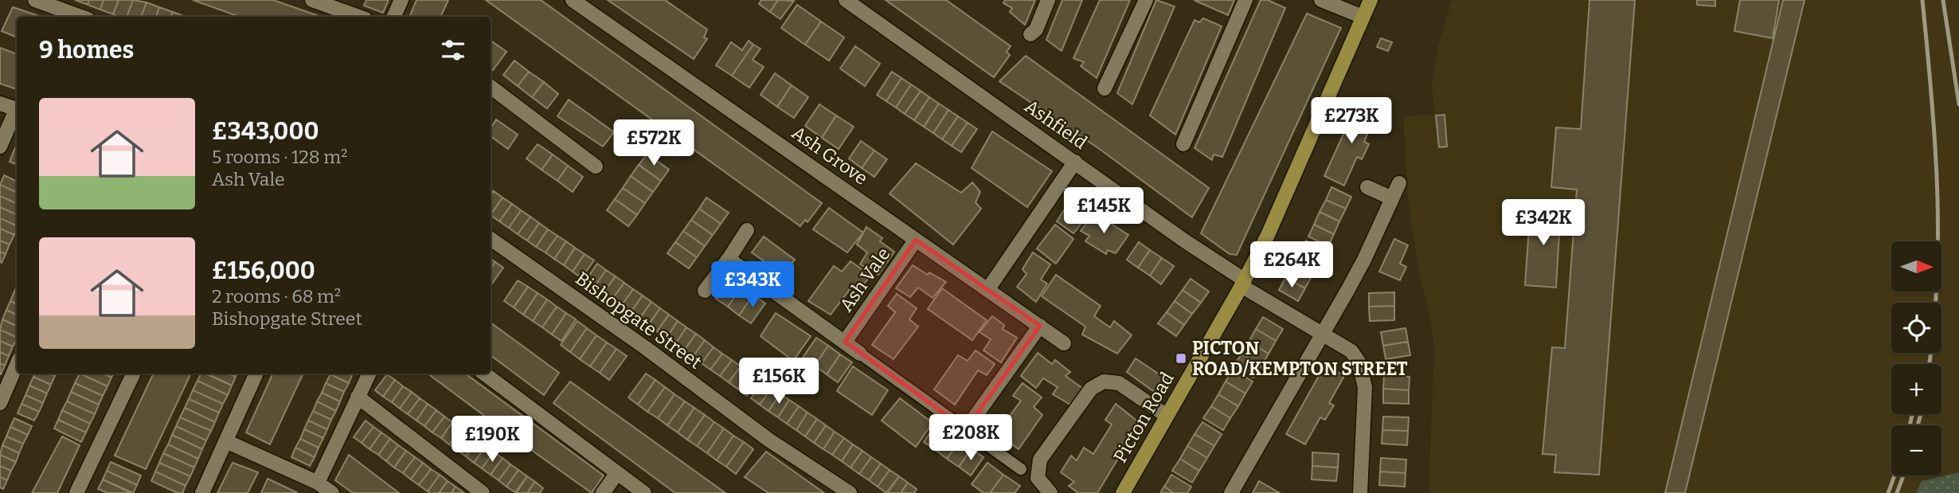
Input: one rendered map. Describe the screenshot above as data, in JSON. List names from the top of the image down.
{
  "streets": {
    "main road": ["Picton Road"],
    "street": [
      "Ashfield",
      "Ash Grove",
      "Ash Vale",
      "Bishopgate Street"
    ]
  },
  "crossings": [
    ["Ashfield", "Picton Road"],
    ["Ash Grove", "Ash Vale"]
  ],
  "places": {
    "transit": ["PICTON ROAD/KEMPTON STREET"]
  },
  "north": "right",
  "page": {
    "heading": "9 homes",
    "list": [
      {
        "name": "£343,000",
        "note": "5 rooms · 128 m² · Ash Vale"
      },
      {
        "name": "£156,000",
        "note": "2 rooms · 68 m² · Bishopgate Street"
      }
    ],
    "price": [
      "£273K",
      "£572K",
      "£145K",
      "£342K",
      "£264K",
      "£343K",
      "£156K",
      "£208K",
      "£190K"
    ],
    "map_buttons": ["+", "−"]
  }
}
